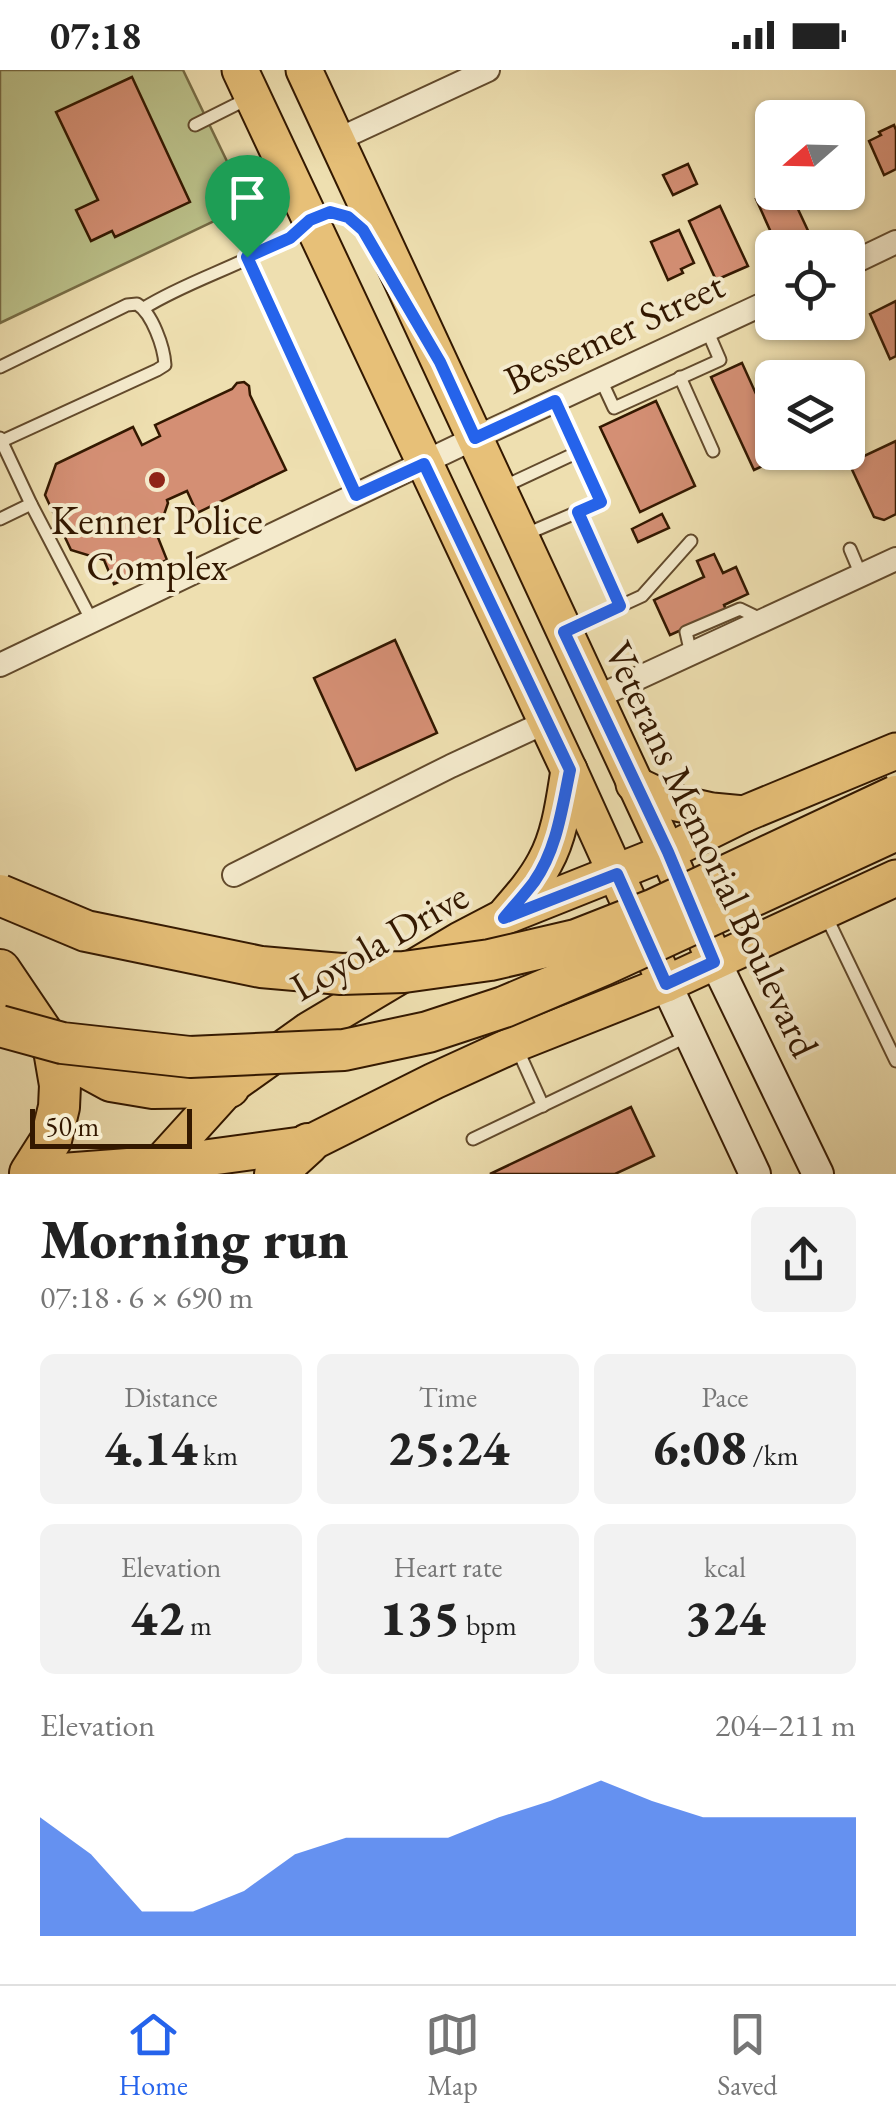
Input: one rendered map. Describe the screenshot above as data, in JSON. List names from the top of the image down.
{
  "streets": {
    "main road": ["Veterans Memorial Boulevard", "Loyola Drive"],
    "street": ["Bessemer Street"]
  },
  "crossings": [
    ["Bessemer Street", "Veterans Memorial Boulevard"],
    ["Veterans Memorial Boulevard", "Loyola Drive"]
  ],
  "places": ["Kenner Police Complex"],
  "scale_bar": "50 m",
  "north": "left",
  "page": {
    "status": "07:18",
    "scale": "50 m",
    "heading": ["Morning run", "07:18 · 6 × 690 m"],
    "stats": [
      ["Distance", "4.14 km"],
      ["Time", "25:24"],
      ["Pace", "6:08 /km"],
      ["Elevation", "42 m"],
      ["Heart rate", "135 bpm"],
      ["kcal", "324"]
    ],
    "chart": ["Elevation", "204–211 m"],
    "tabs": ["Home", "Map", "Saved"]
  }
}
